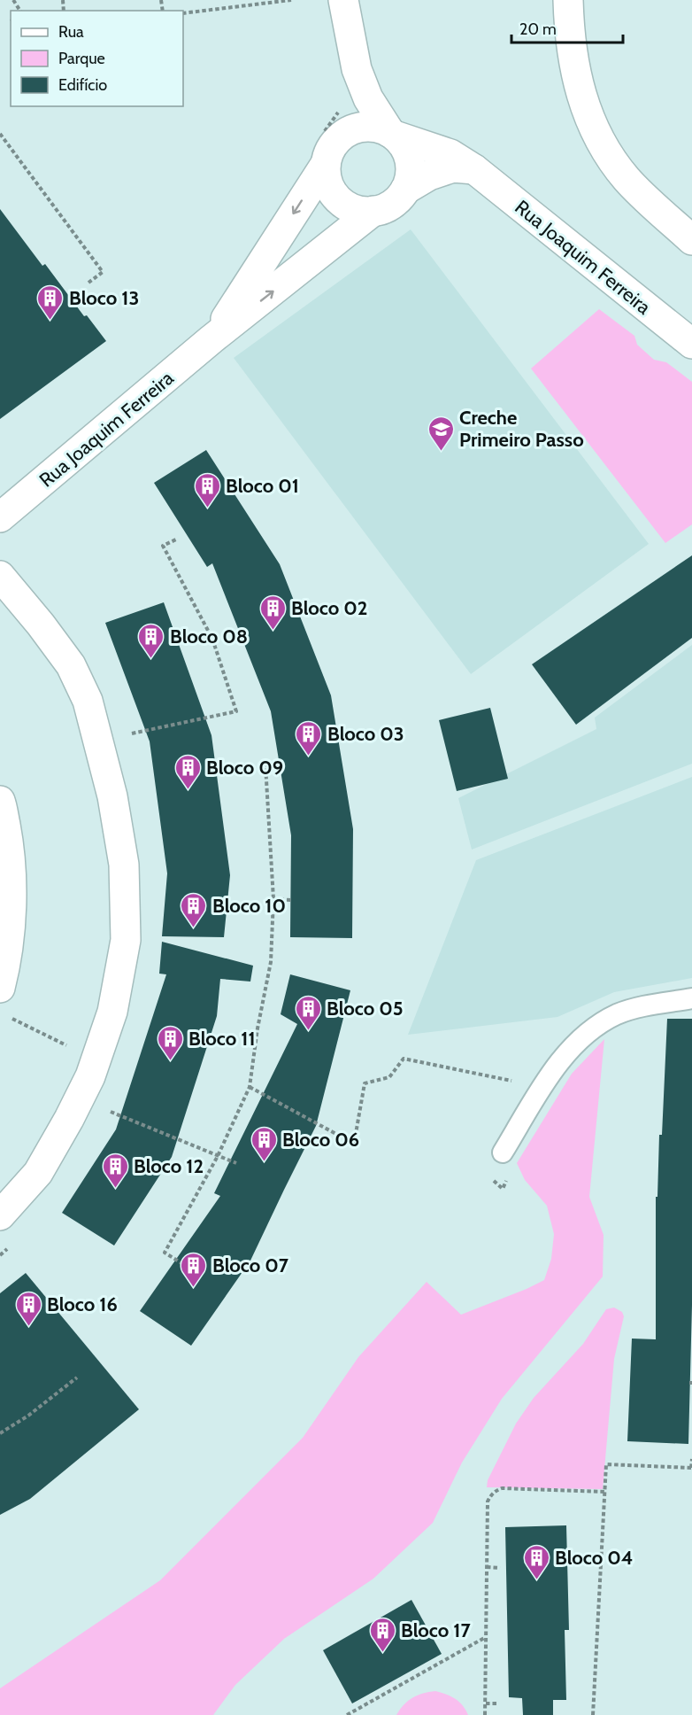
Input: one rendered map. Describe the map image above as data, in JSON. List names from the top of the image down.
{
  "streets": {
    "street": ["Rua Joaquim Ferreira"]
  },
  "places": {
    "building": [
      "Bloco 13",
      "Bloco 01",
      "Bloco 02",
      "Bloco 08",
      "Bloco 03",
      "Bloco 09",
      "Bloco 10",
      "Bloco 05",
      "Bloco 11",
      "Bloco 06",
      "Bloco 12",
      "Bloco 07",
      "Bloco 16",
      "Bloco 04",
      "Bloco 17"
    ],
    "school or university": ["Creche Primeiro Passo"]
  },
  "legend": ["Rua", "Parque", "Edifício"],
  "scale_bar": "20 m"
}
